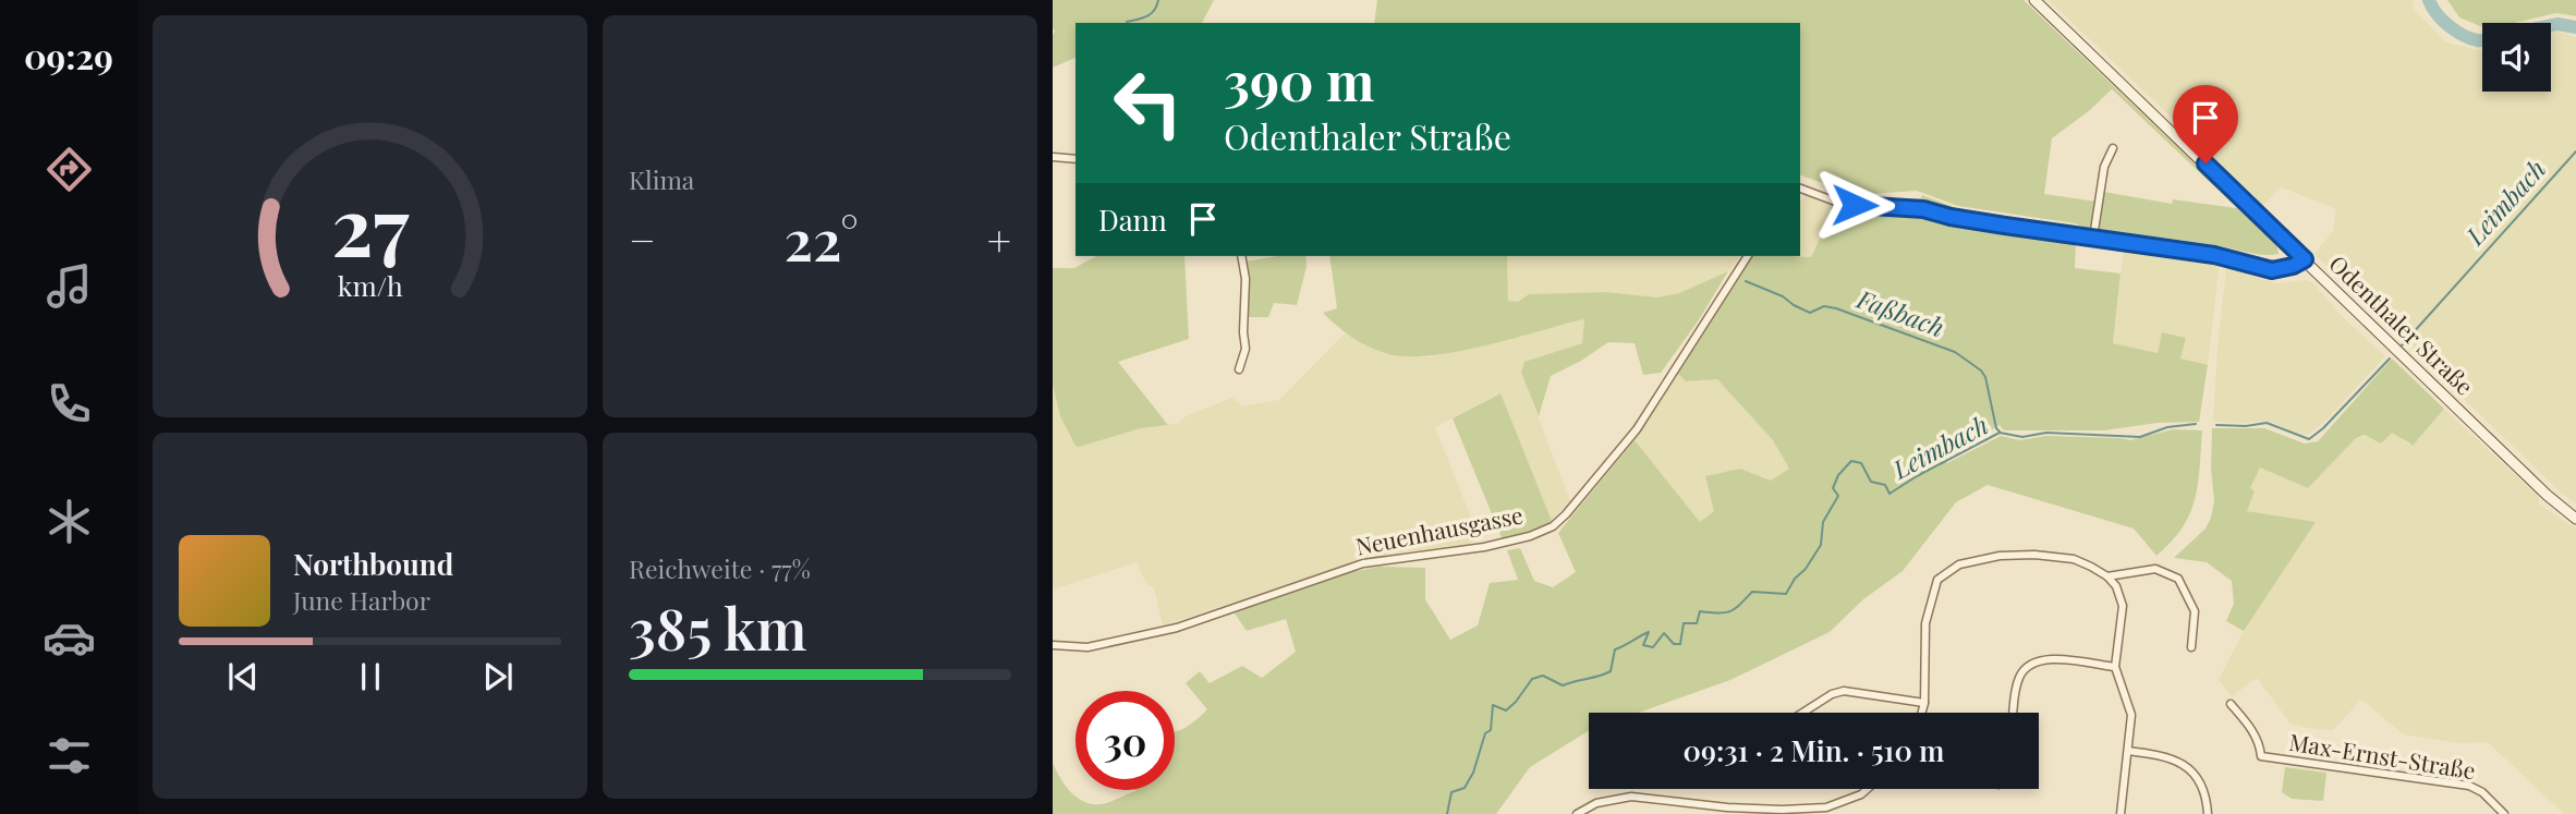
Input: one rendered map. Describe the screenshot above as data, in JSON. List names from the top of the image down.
{
  "streets": {
    "main road": ["Odenthaler Straße"],
    "street": ["Neuenhausgasse", "Max-Ernst-Straße"]
  },
  "water": ["Leimbach", "Faßbach"],
  "page": {
    "tabs": "09:29",
    "tile": [
      "Klima",
      ["Reichweite · 77%", "385 km"]
    ],
    "turn": ["390 m", "Odenthaler Straße"],
    "then": "Dann",
    "heat": ["−", "22°", "+"],
    "song": ["Northbound", "June Harbor"],
    "limit": "30",
    "trip": "09:31 · 2 Min. · 510 m",
    "gauge": ["27", "km/h"]
  }
}
